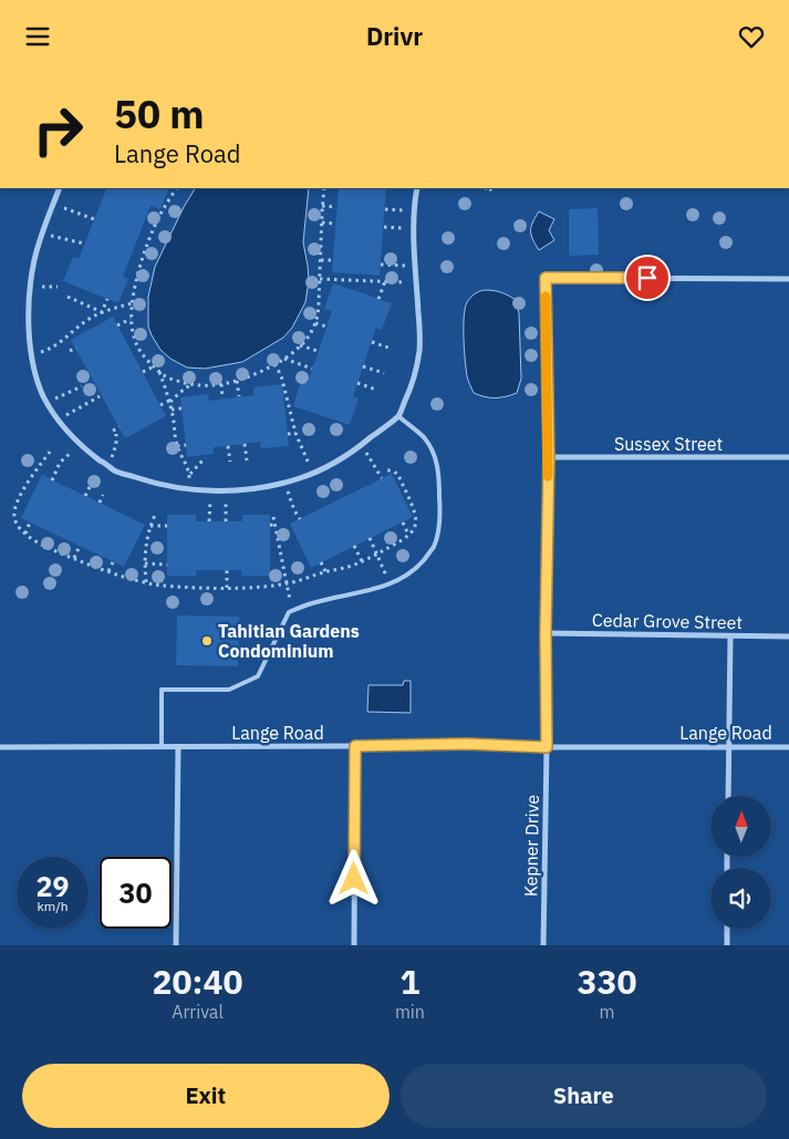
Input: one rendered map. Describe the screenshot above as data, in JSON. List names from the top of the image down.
{
  "streets": {
    "street": [
      "Sussex Street",
      "Cedar Grove Street",
      "Lange Road",
      "Kepner Drive"
    ]
  },
  "crossings": [
    ["Sussex Street", "Kepner Drive"],
    ["Cedar Grove Street", "Kepner Drive"],
    ["Lange Road", "Kepner Drive"]
  ],
  "places": ["Tahitian Gardens Condominium"],
  "north": "top",
  "page": {
    "header": "Drivr",
    "turn": ["50 m", "Lange Road"],
    "speed": "29 km/h",
    "limit": "30",
    "eta": [
      "20:40",
      "Arrival",
      "1",
      "min",
      "330",
      "m"
    ],
    "buttons": ["Exit", "Share"]
  }
}
